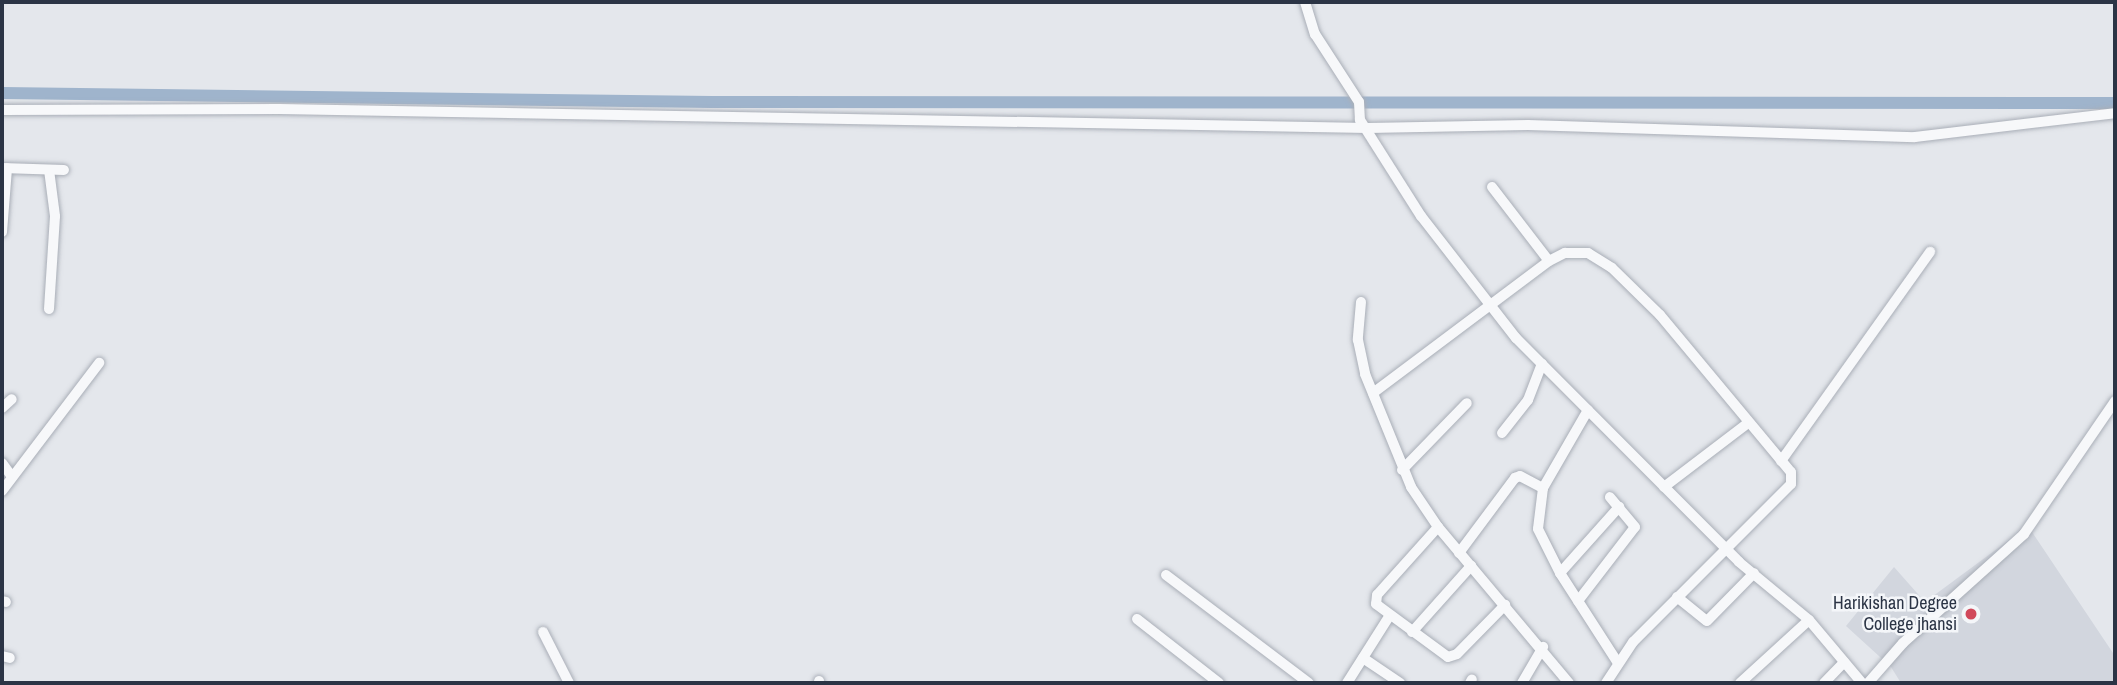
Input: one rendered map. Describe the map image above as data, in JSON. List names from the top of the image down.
{
  "places": ["Harikishan Degree College jhansi"]
}
